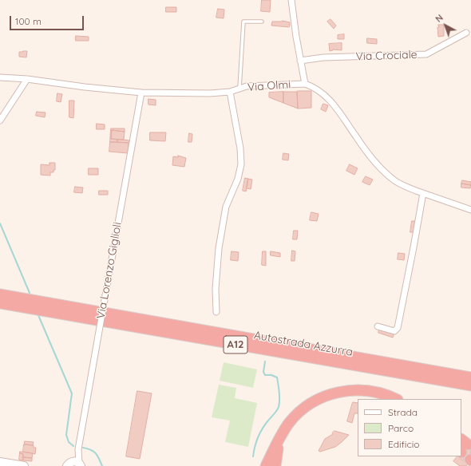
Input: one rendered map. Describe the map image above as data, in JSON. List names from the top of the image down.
{
  "streets": {
    "highway": ["Autostrada Azzurra", "A12"],
    "street": ["Via Crociale", "Via Olmi", "Via Lorenzo Giglioli"]
  },
  "crossings": [
    ["Via Olmi", "Via Lorenzo Giglioli"]
  ],
  "legend": ["Strada", "Parco", "Edificio"],
  "scale_bar": "100 m",
  "north": "top left"
}
